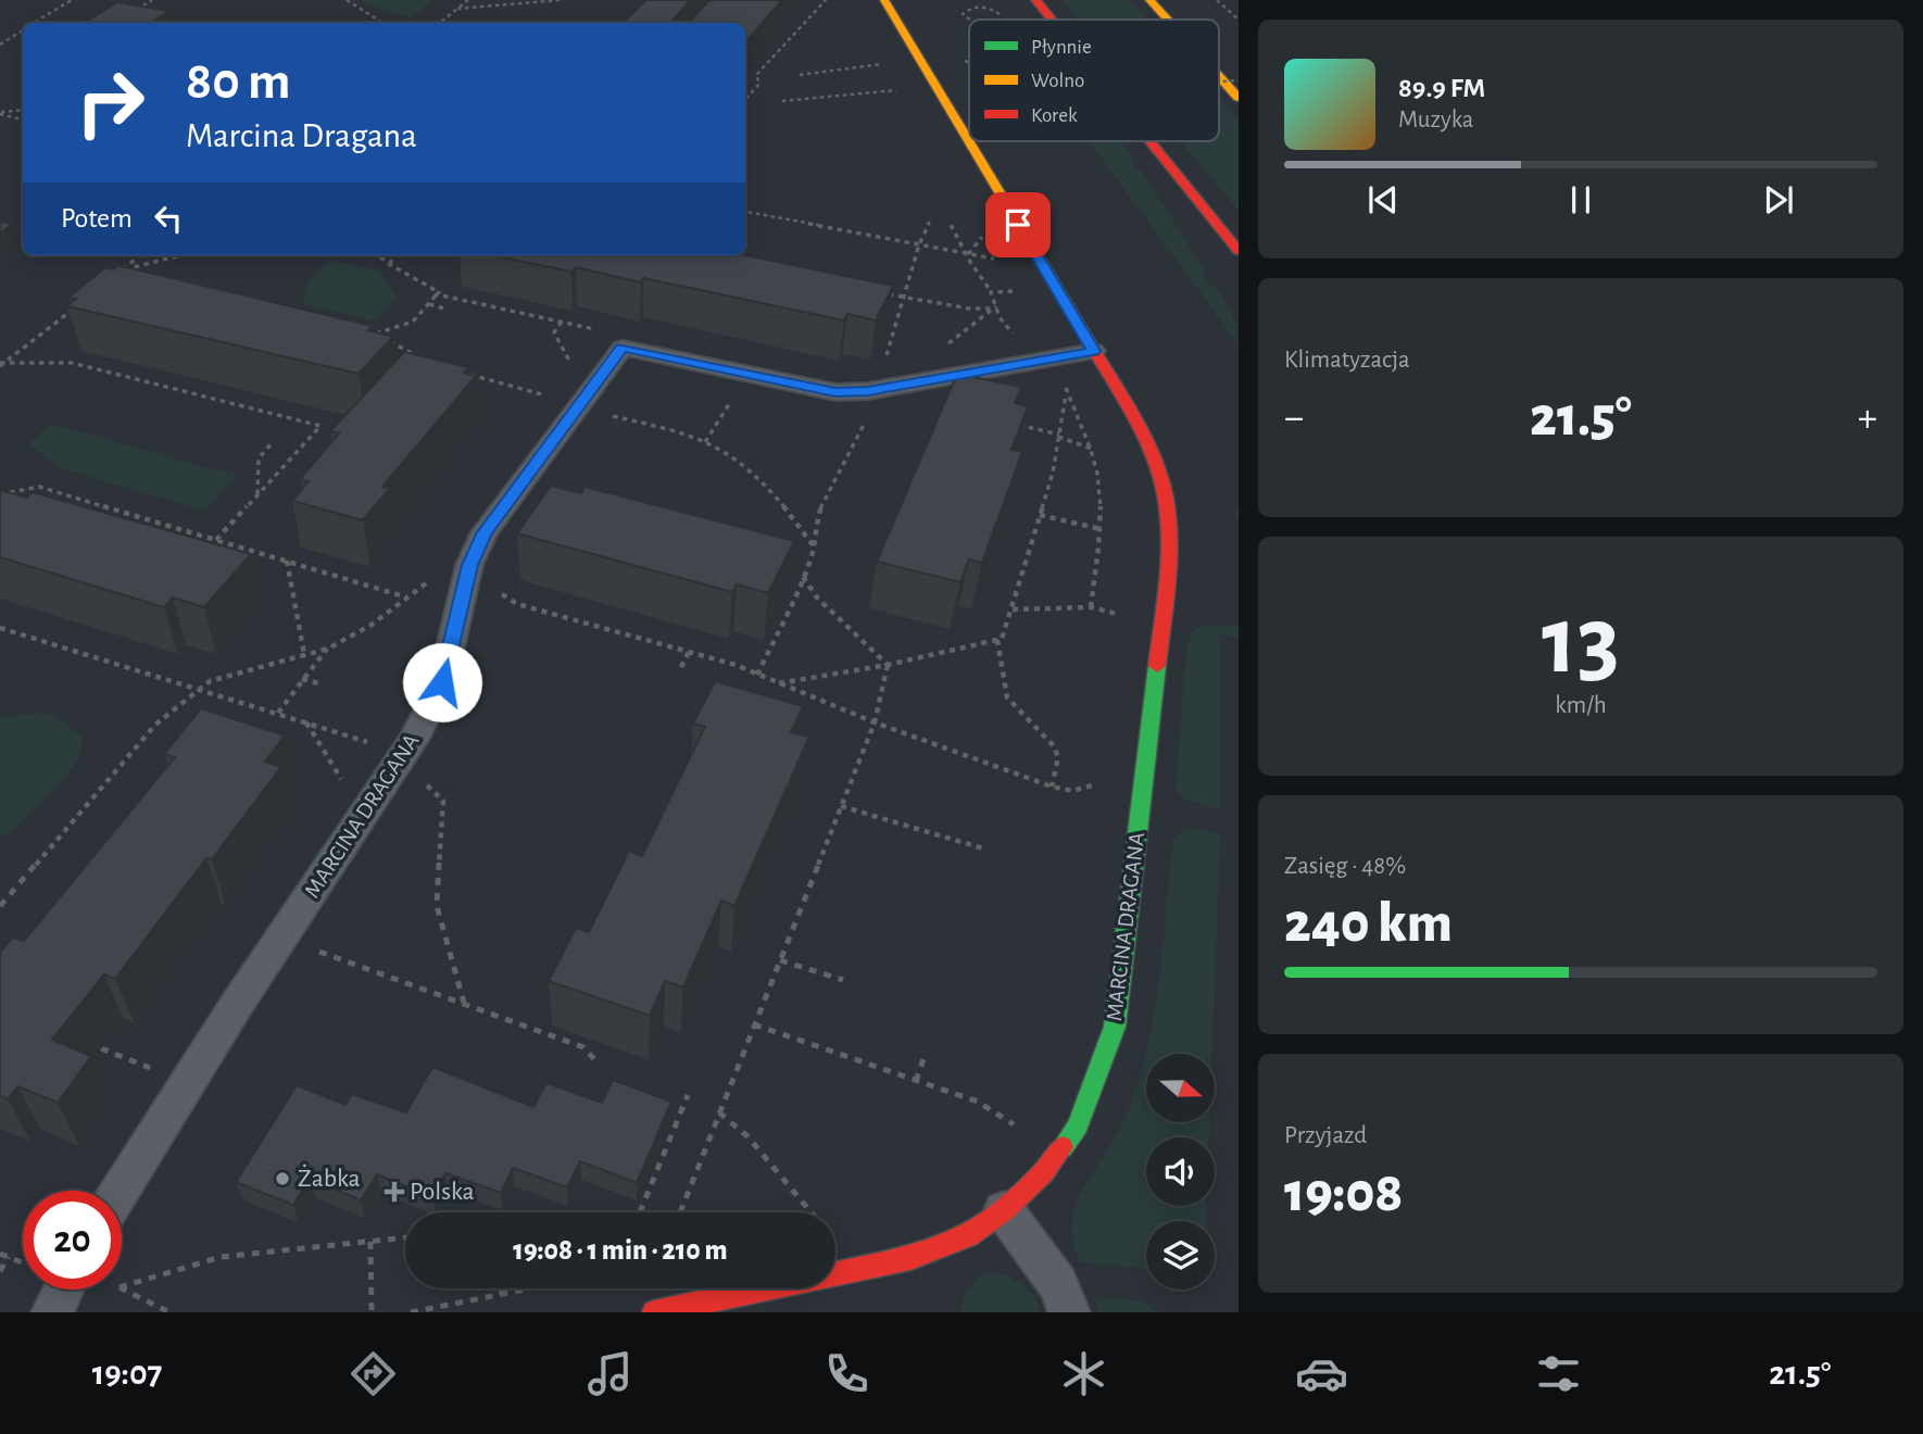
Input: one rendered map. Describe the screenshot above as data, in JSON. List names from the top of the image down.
{
  "streets": {
    "street": ["MARCINA DRAGANA"]
  },
  "places": {
    "other": ["Żabka"],
    "health": ["Polska"]
  },
  "legend": ["Płynnie", "Wolno", "Korek"],
  "north": "right",
  "page": {
    "turn": ["80 m", "Marcina Dragana"],
    "song": ["89.9 FM", "Muzyka"],
    "then": "Potem",
    "tile": [
      "Klimatyzacja",
      ["13", "km/h"],
      ["Zasięg · 48%", "240 km"],
      ["Przyjazd", "19:08"]
    ],
    "heat": ["−", "21.5°", "+"],
    "limit": "20",
    "trip": "19:08 · 1 min · 210 m",
    "tabs": ["19:07", "21.5°"]
  }
}
